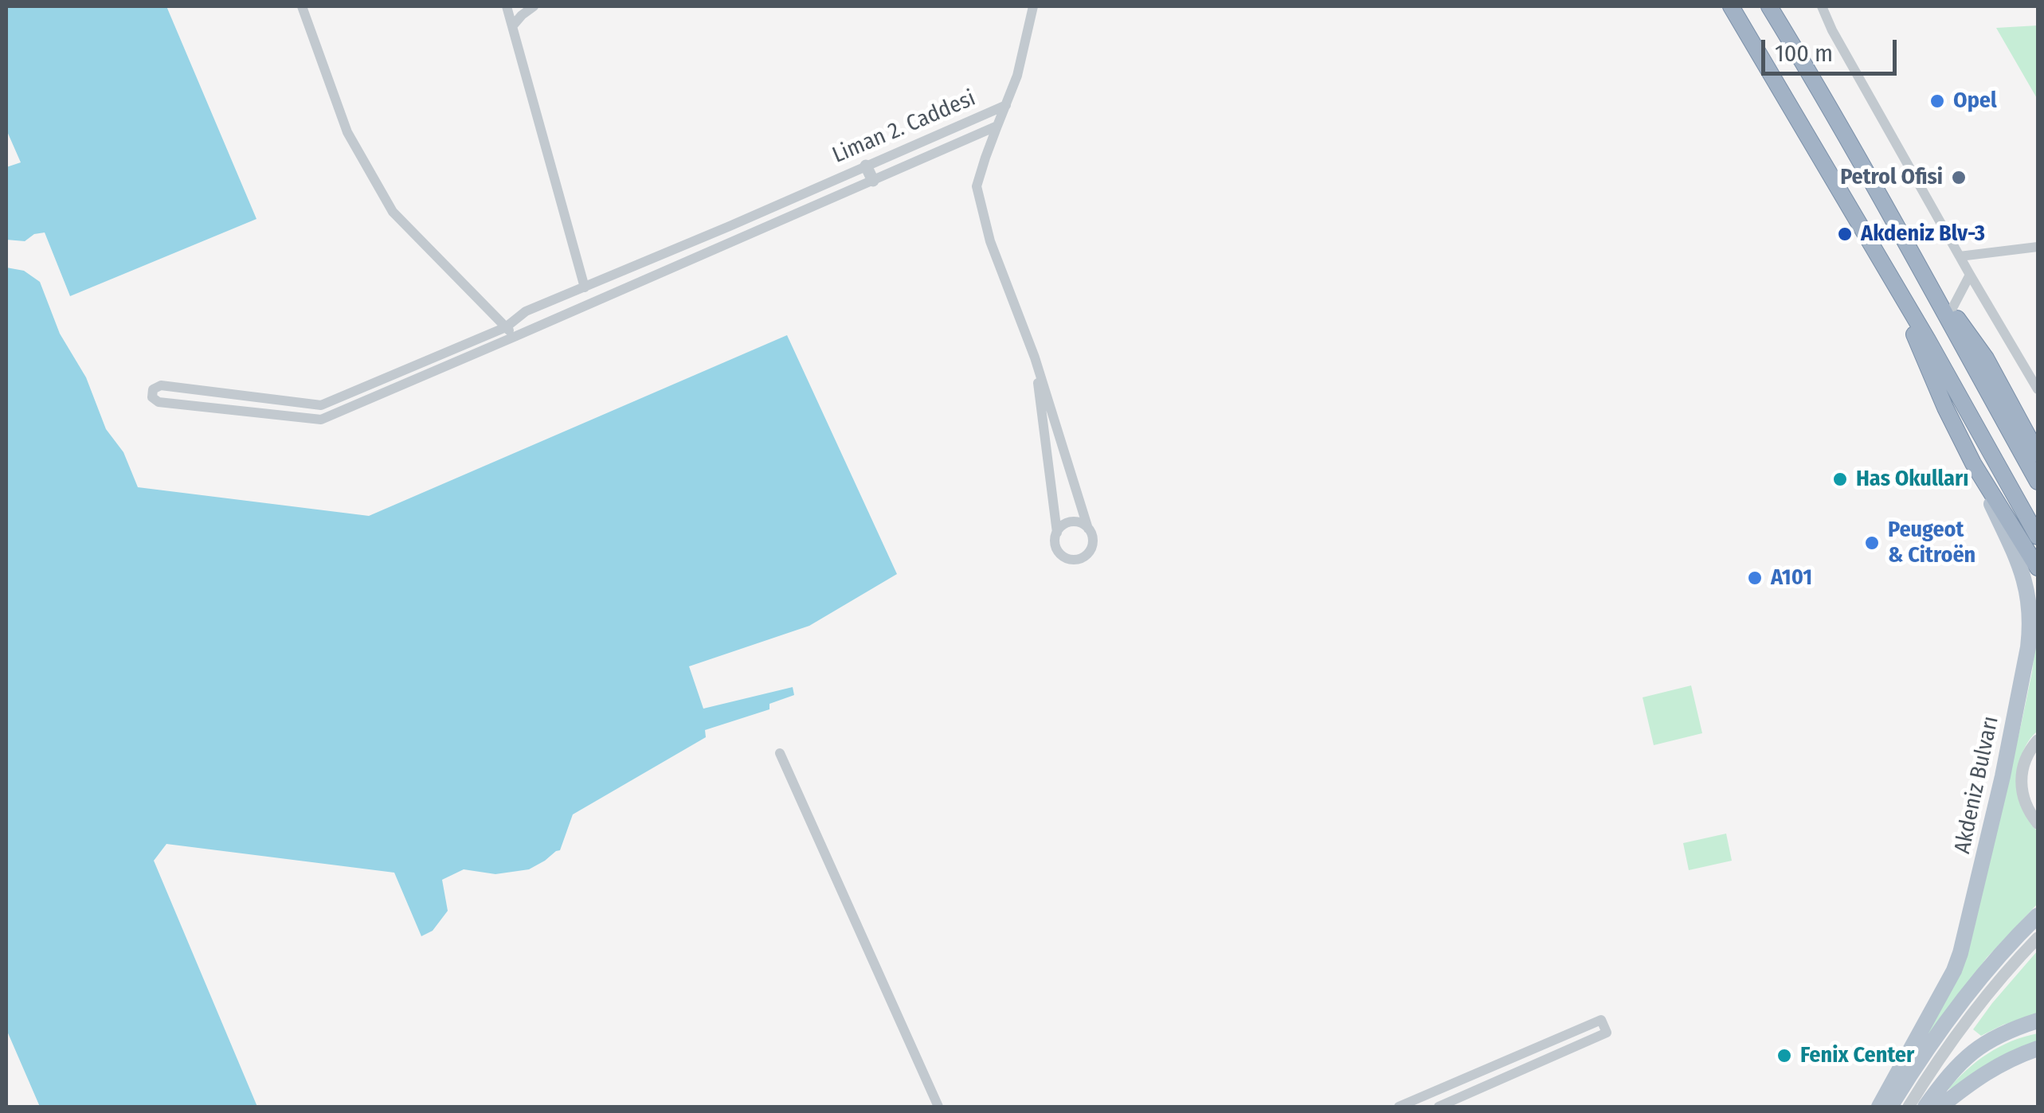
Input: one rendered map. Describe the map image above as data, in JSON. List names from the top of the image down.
{
  "streets": {
    "main road": ["Akdeniz Bulvarı"],
    "street": ["Liman 2. Caddesi"]
  },
  "places": [
    "Opel",
    "Petrol Ofisi",
    "Akdeniz Blv-3",
    "Has Okulları",
    "Peugeot & Citroën",
    "A101",
    "Fenix Center"
  ],
  "scale_bar": "100 m"
}
